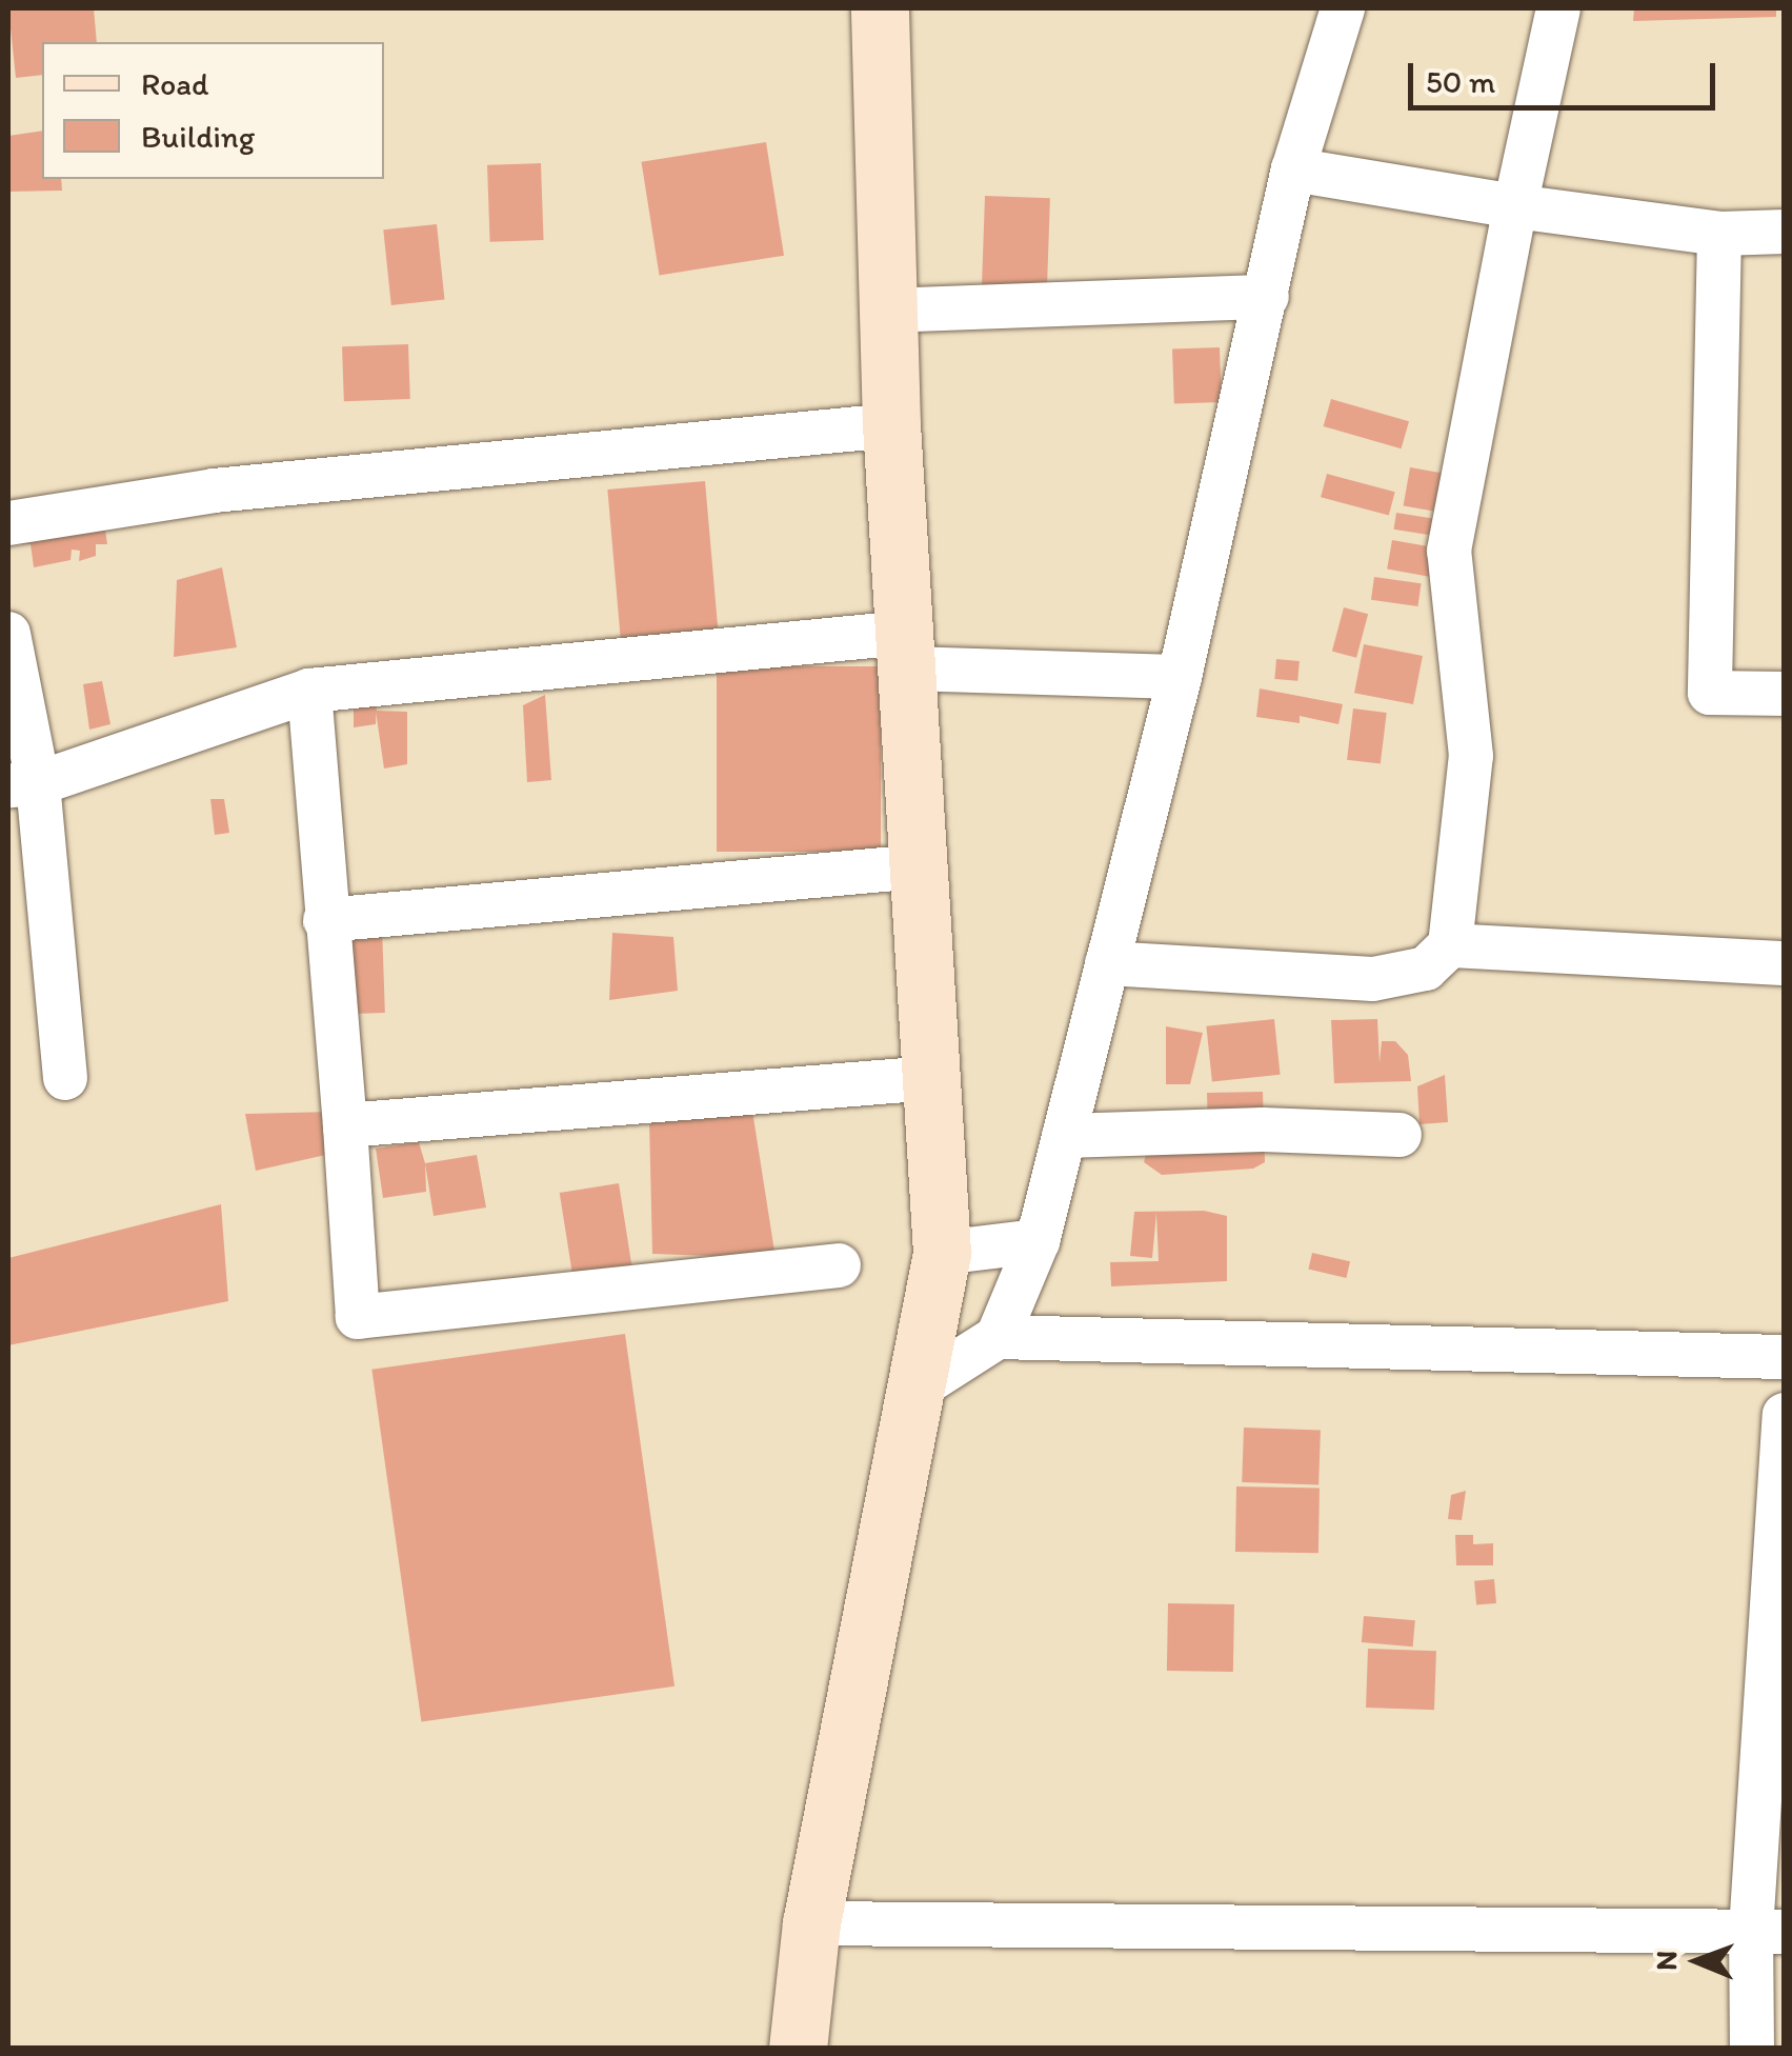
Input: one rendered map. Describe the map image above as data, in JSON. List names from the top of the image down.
{
  "legend": ["Road", "Building"],
  "scale_bar": "50 m",
  "north": "left"
}
